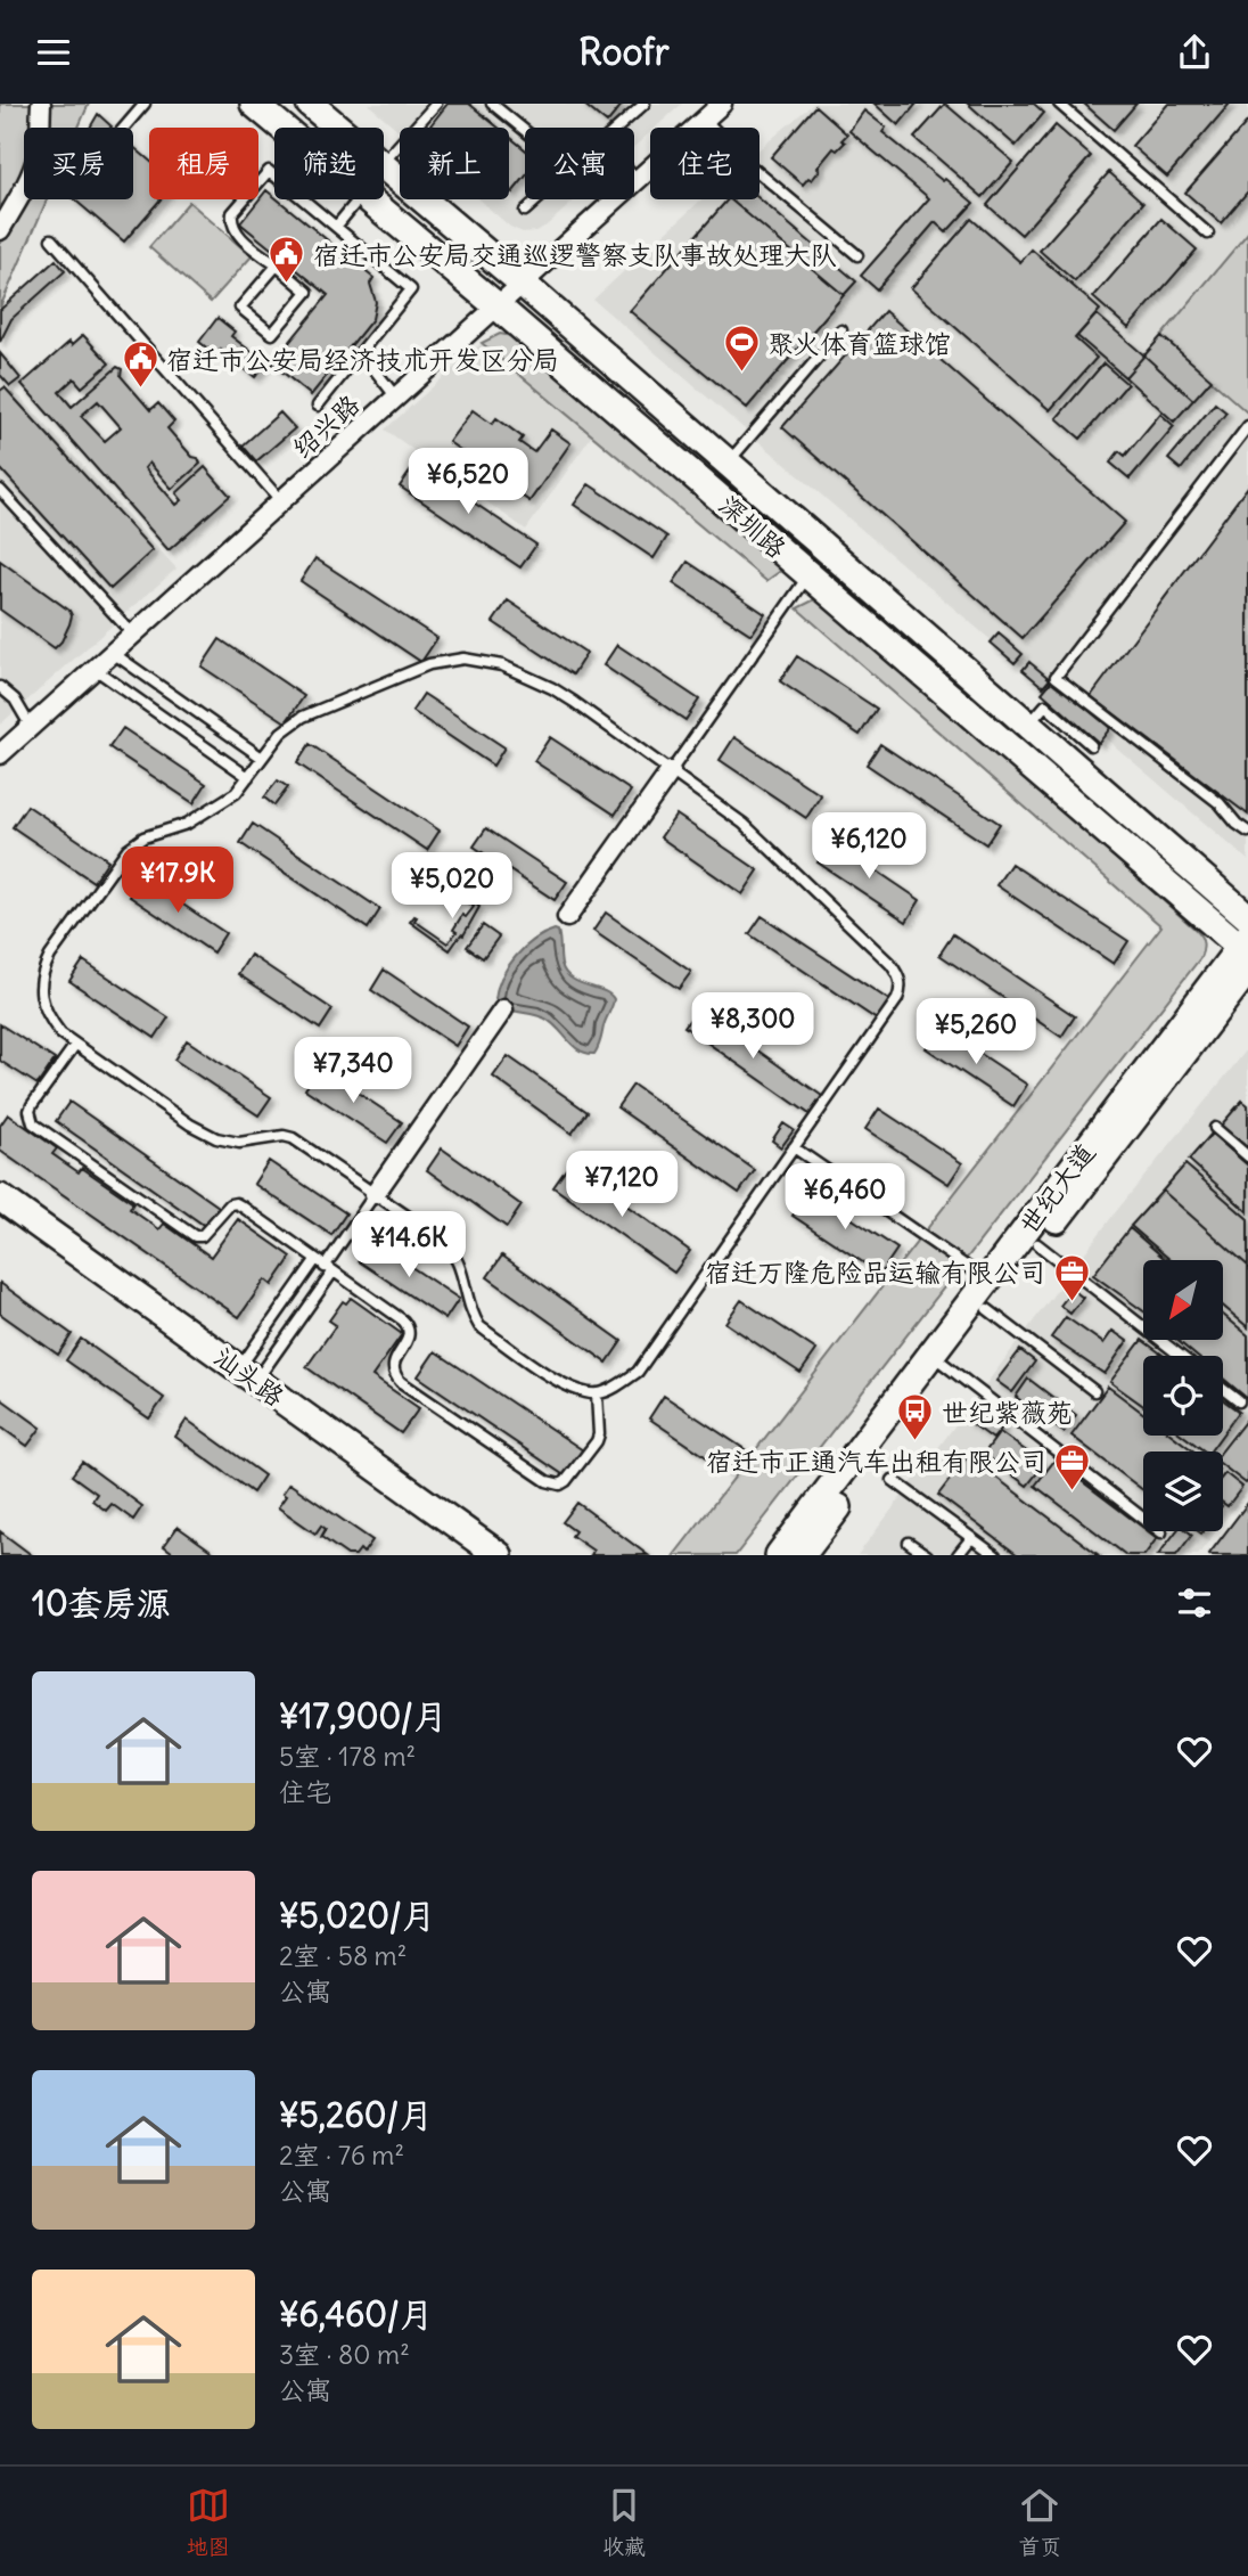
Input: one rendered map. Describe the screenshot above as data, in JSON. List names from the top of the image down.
{
  "streets": {
    "street": [
      "绍兴路",
      "深圳路",
      "世纪大道",
      "汕头路"
    ]
  },
  "crossings": [
    ["绍兴路", "深圳路"],
    ["深圳路", "世纪大道"]
  ],
  "places": {
    "public building": ["宿迁市公安局交通巡逻警察支队事故处理大队", "宿迁市公安局经济技术开发区分局"],
    "sports": ["聚火体育篮球馆"],
    "office": ["宿迁万隆危险品运输有限公司", "宿迁市正通汽车出租有限公司"],
    "bus stop": ["世纪紫薇苑"]
  },
  "north": "bottom left",
  "page": {
    "header": "Roofr",
    "chip": [
      "买房",
      "租房",
      "筛选",
      "新上",
      "公寓",
      "住宅"
    ],
    "price": [
      "¥6,520",
      "¥6,120",
      "¥17.9K",
      "¥5,020",
      "¥8,300",
      "¥5,260",
      "¥7,340",
      "¥7,120",
      "¥6,460",
      "¥14.6K"
    ],
    "heading": "10套房源",
    "list": [
      {
        "name": "¥17,900/月",
        "note": "5室 · 178 m² · 住宅"
      },
      {
        "name": "¥5,020/月",
        "note": "2室 · 58 m² · 公寓"
      },
      {
        "name": "¥5,260/月",
        "note": "2室 · 76 m² · 公寓"
      },
      {
        "name": "¥6,460/月",
        "note": "3室 · 80 m² · 公寓"
      }
    ],
    "tabs": ["地图", "收藏", "首页"]
  }
}
